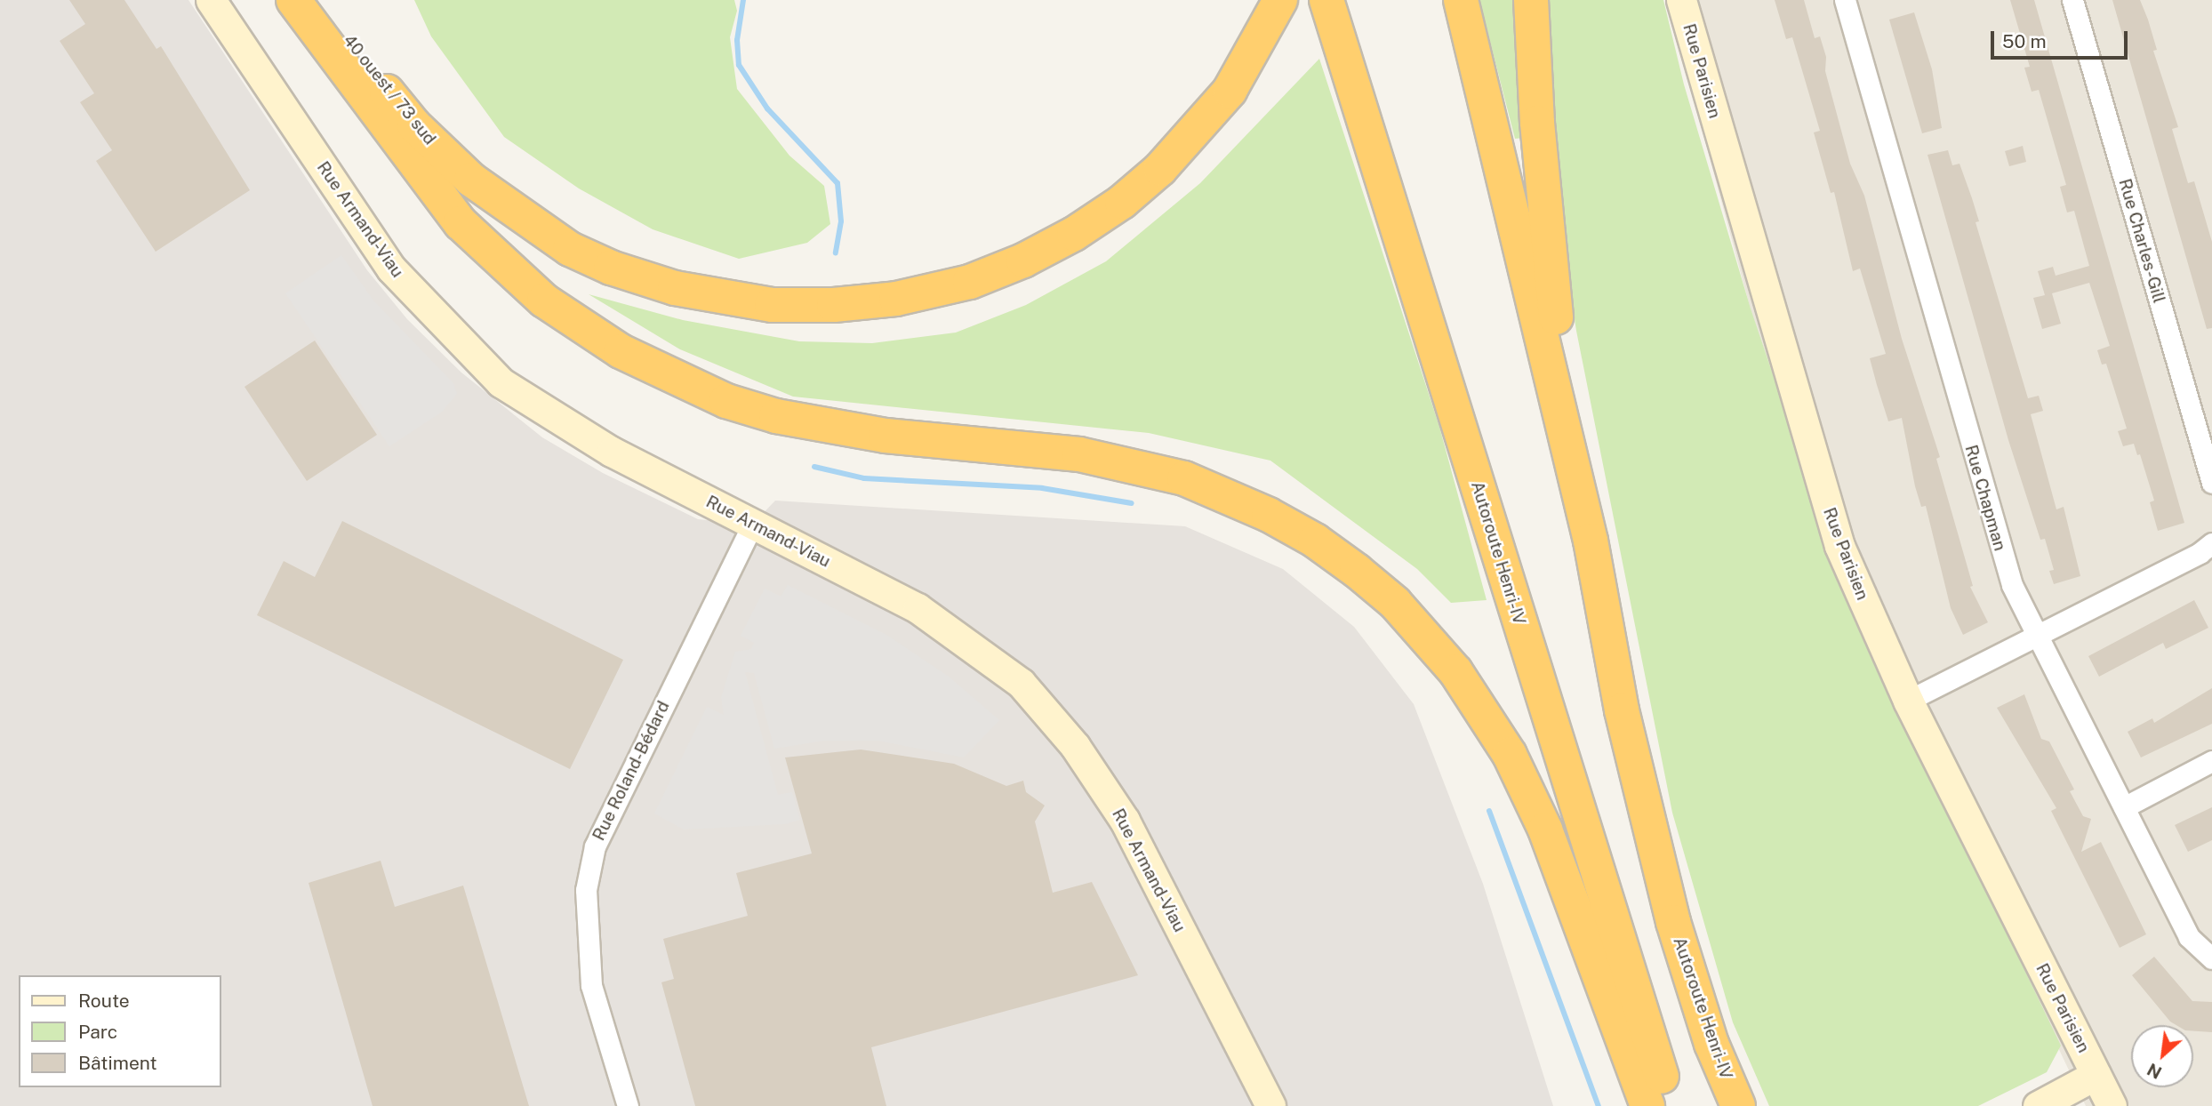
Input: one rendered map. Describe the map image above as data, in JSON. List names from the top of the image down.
{
  "streets": {
    "highway": ["40 ouest / 73 sud", "Autoroute Henri-IV"],
    "street": [
      "Rue Parisien",
      "Rue Armand-Viau",
      "Rue Charles-Gill",
      "Rue Chapman",
      "Rue Roland-Bédard"
    ]
  },
  "crossings": [
    ["Rue Armand-Viau", "Rue Roland-Bédard"]
  ],
  "legend": ["Route", "Parc", "Bâtiment"],
  "scale_bar": "50 m",
  "north": "bottom left"
}
